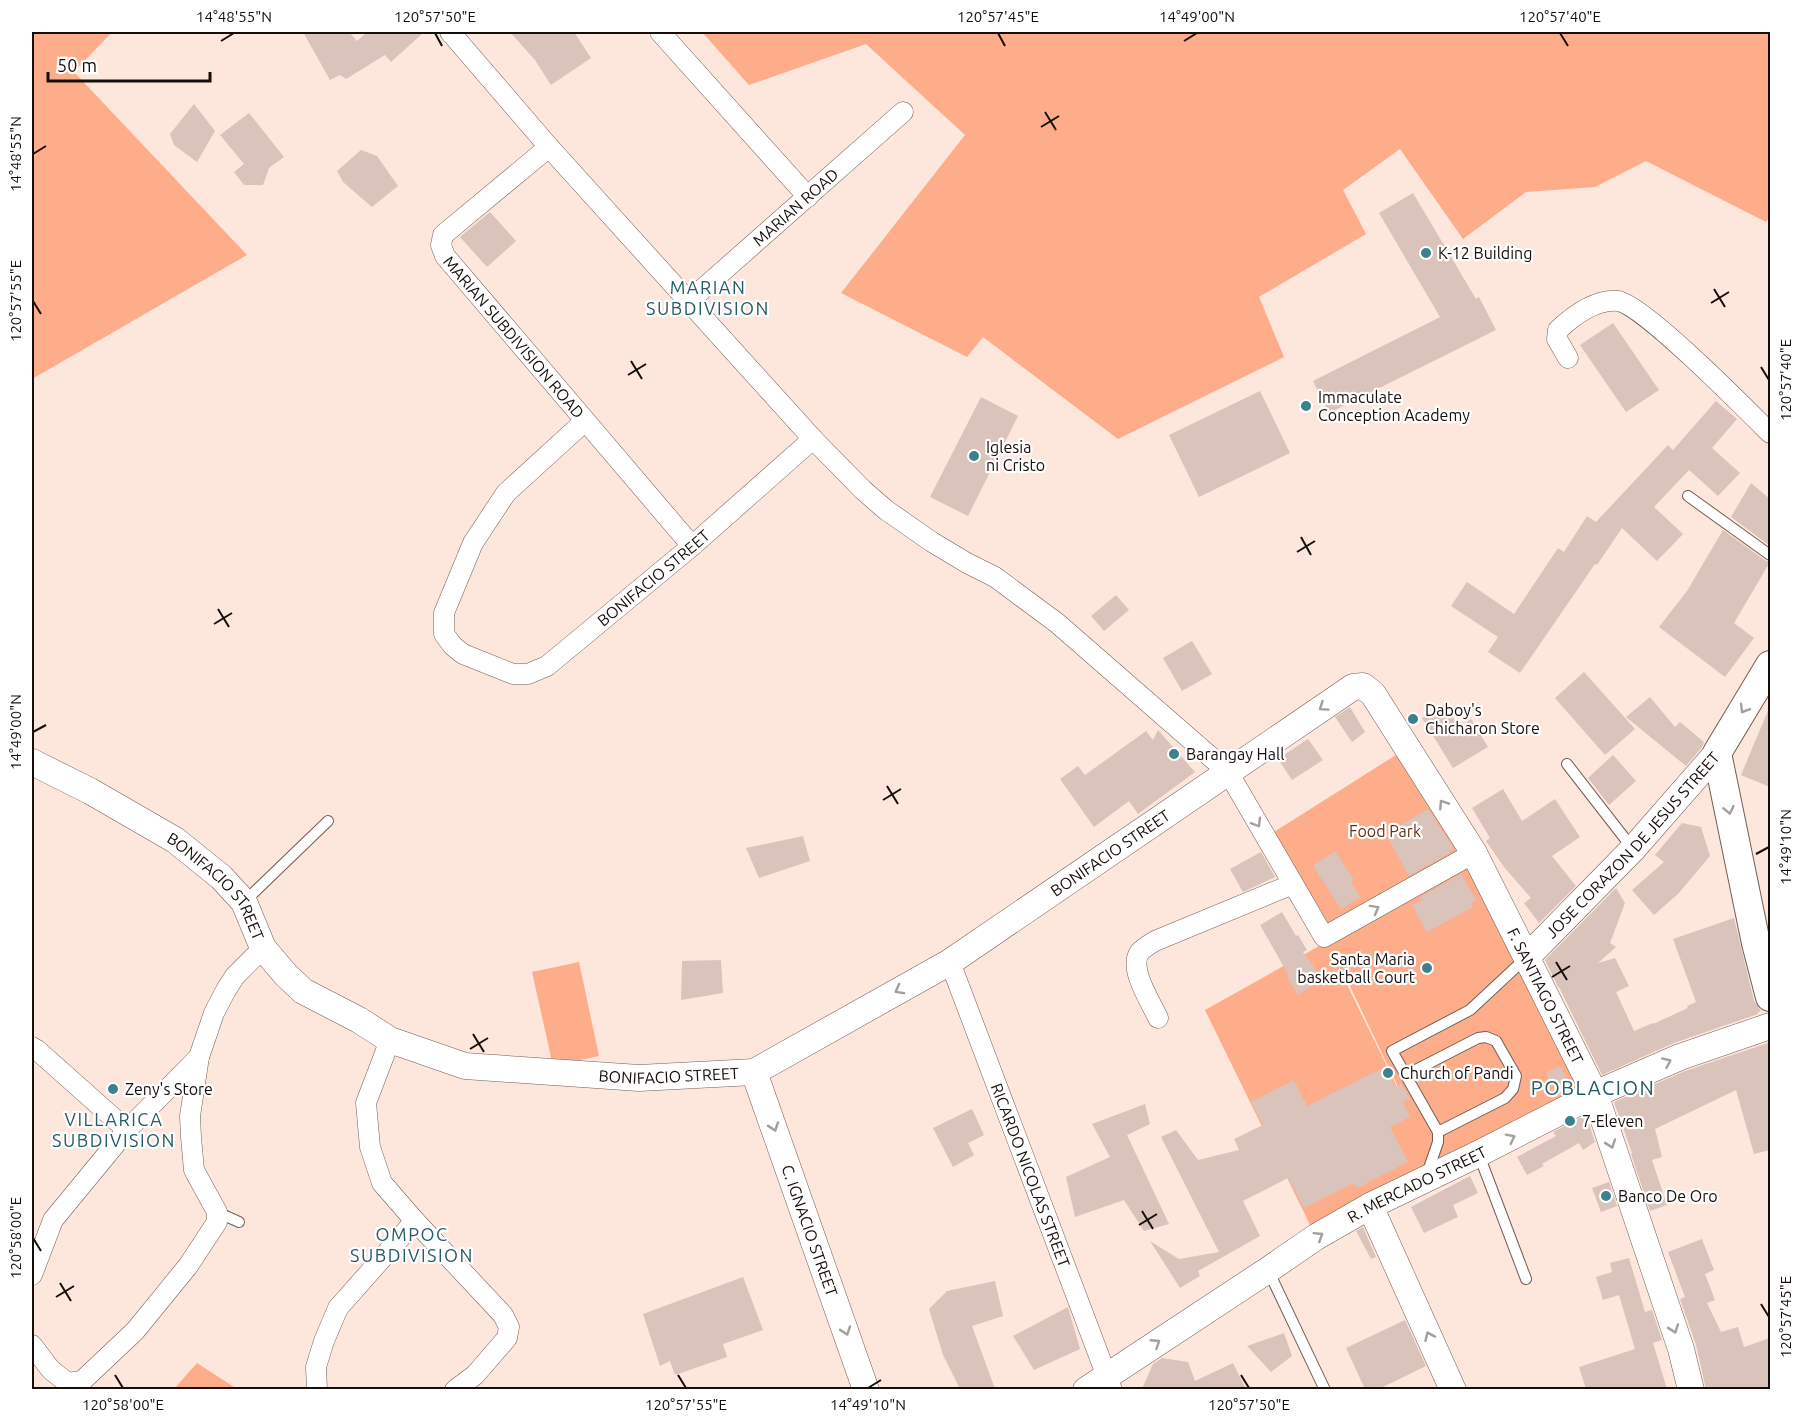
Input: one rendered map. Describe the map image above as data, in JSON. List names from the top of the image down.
{
  "streets": {
    "main road": ["JOSE CORAZON DE JESUS STREET"],
    "street": [
      "MARIAN ROAD",
      "MARIAN SUBDIVISION ROAD",
      "BONIFACIO STREET",
      "F. SANTIAGO STREET",
      "RICARDO NICOLAS STREET",
      "R. MERCADO STREET",
      "C. IGNACIO STREET"
    ]
  },
  "crossings": [
    ["MARIAN SUBDIVISION ROAD", "BONIFACIO STREET"],
    ["BONIFACIO STREET", "F. SANTIAGO STREET"],
    ["BONIFACIO STREET", "RICARDO NICOLAS STREET"],
    ["BONIFACIO STREET", "C. IGNACIO STREET"],
    ["JOSE CORAZON DE JESUS STREET", "F. SANTIAGO STREET"],
    ["F. SANTIAGO STREET", "R. MERCADO STREET"],
    ["RICARDO NICOLAS STREET", "R. MERCADO STREET"]
  ],
  "one_way": ["R. MERCADO STREET", "C. IGNACIO STREET"],
  "districts": [
    "MARIAN SUBDIVISION",
    "POBLACION",
    "VILLARICA SUBDIVISION",
    "OMPOC SUBDIVISION"
  ],
  "parks": ["Food Park"],
  "places": [
    "K-12 Building",
    "Immaculate Conception Academy",
    "Iglesia ni Cristo",
    "Daboy's Chicharon Store",
    "Barangay Hall",
    "Santa Maria basketball Court",
    "Church of Pandi",
    "Zeny's Store",
    "7-Eleven",
    "Banco De Oro"
  ],
  "scale_bar": "50 m",
  "coordinates": [
    "14°48'55\"N",
    "120°57'50\"E",
    "120°57'45\"E",
    "14°49'00\"N",
    "120°57'40\"E",
    "120°57'55\"E",
    "14°49'10\"N",
    "120°58'00\"E"
  ]
}
